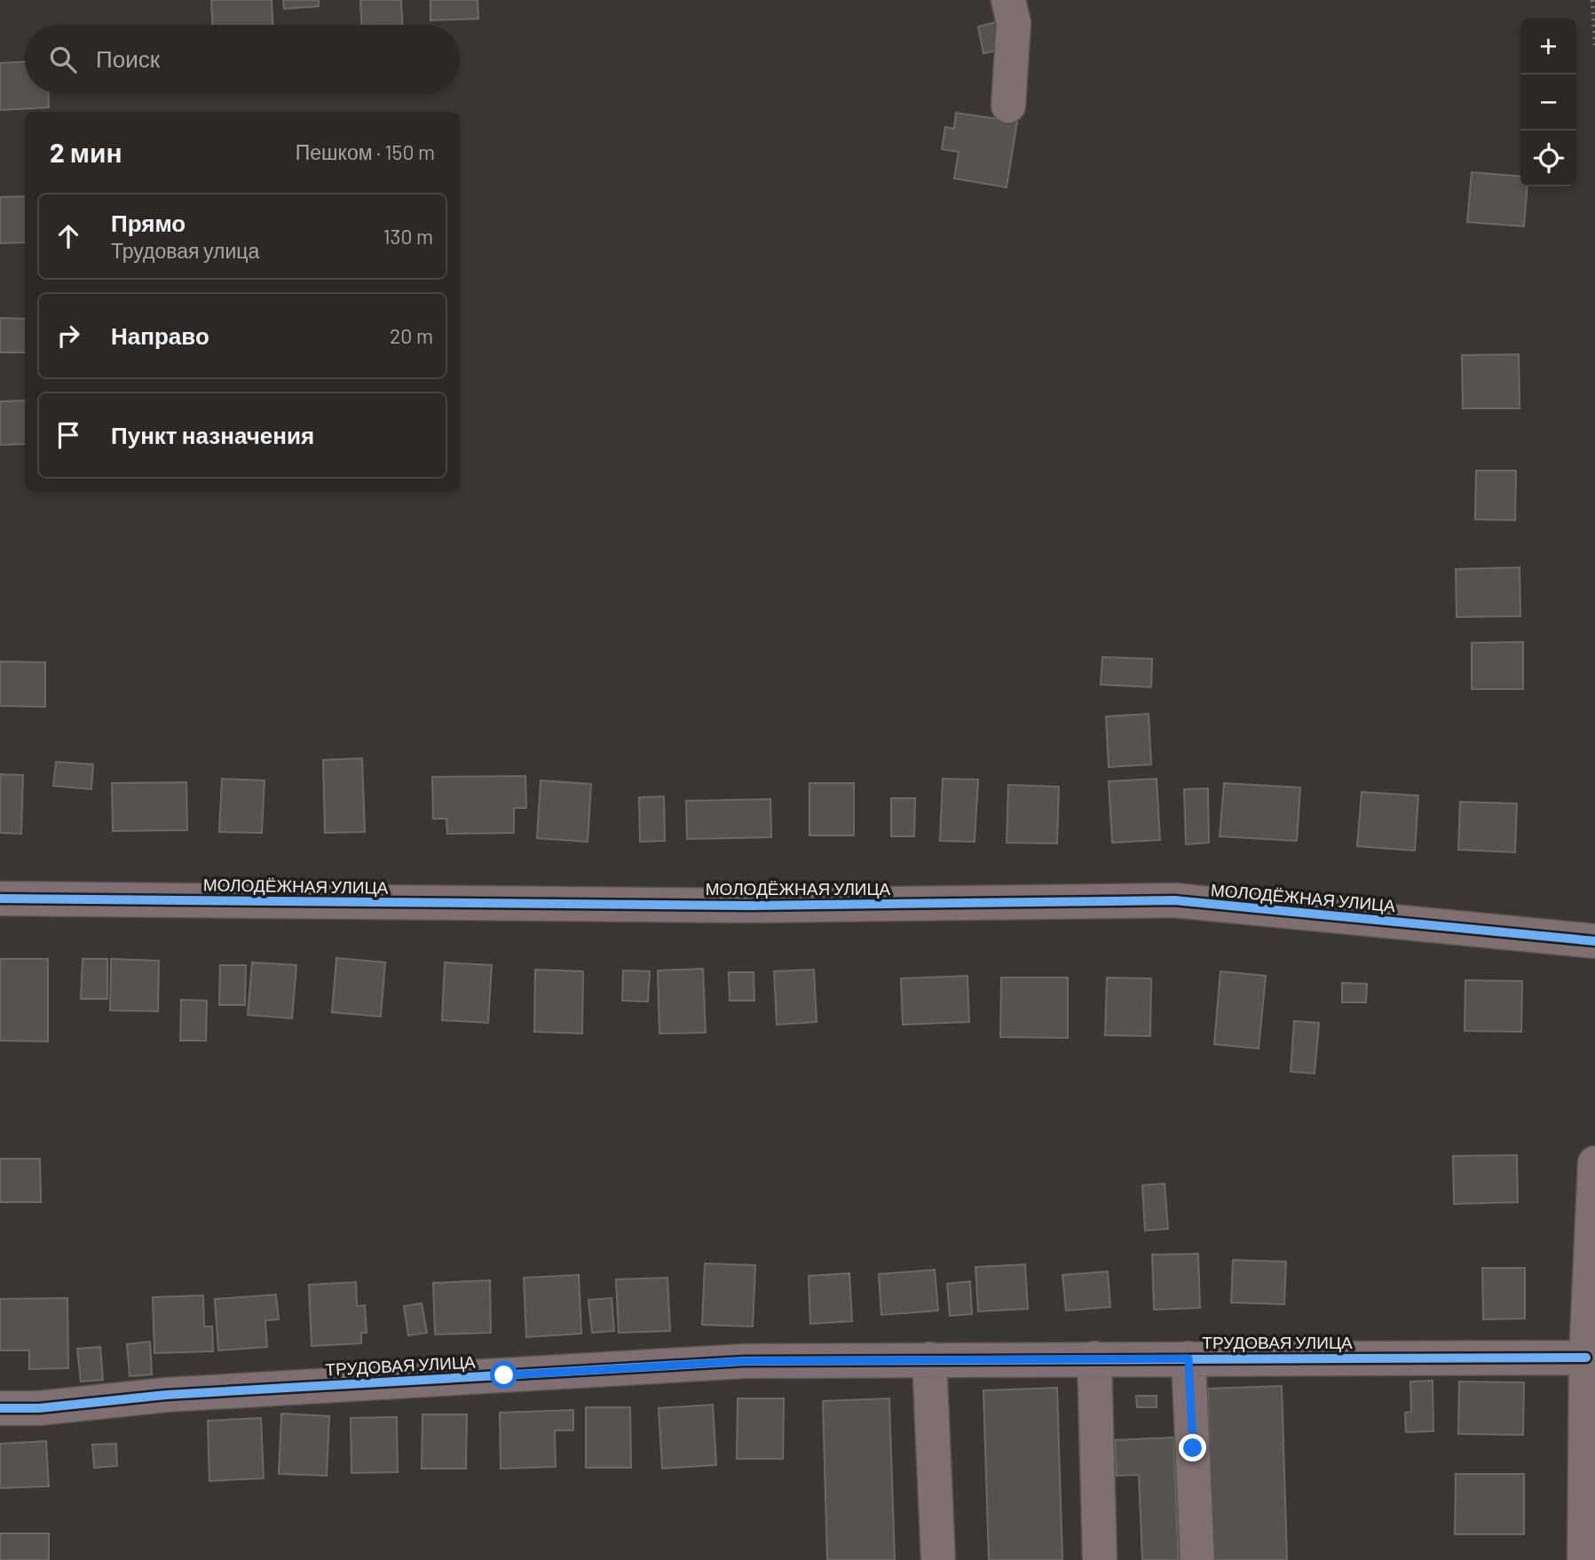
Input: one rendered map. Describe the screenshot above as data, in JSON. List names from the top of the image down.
{
  "streets": {
    "street": ["МОЛОДЁЖНАЯ УЛИЦА", "ТРУДОВАЯ УЛИЦА"]
  },
  "page": {
    "map_buttons": ["+", "−"],
    "search": "Поиск",
    "heading": ["2 мин", "Пешком · 150 m"],
    "list": [
      ["Прямо", "Трудовая улица", "130 m"],
      ["Направо", "20 m"],
      "Пункт назначения"
    ]
  }
}
